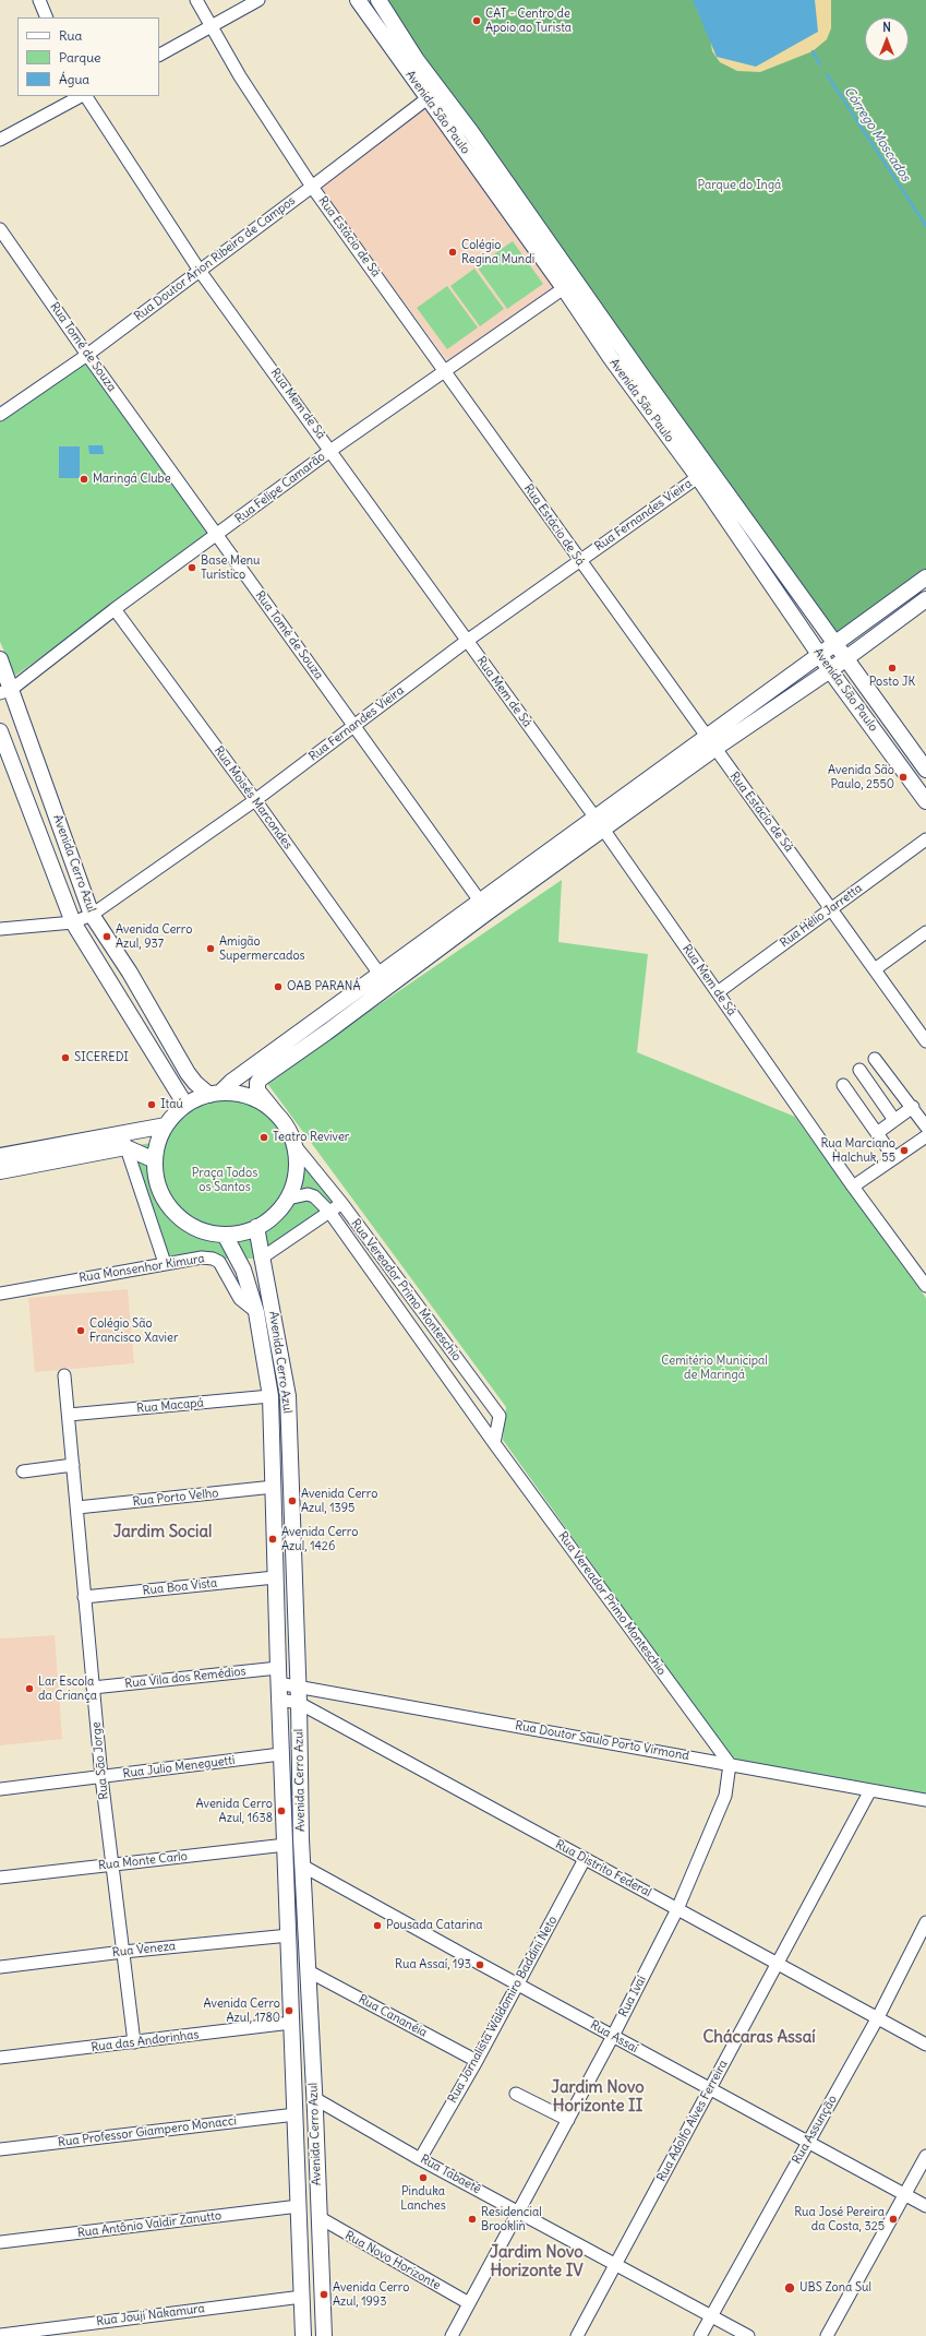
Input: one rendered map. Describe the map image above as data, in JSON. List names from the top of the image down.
{
  "streets": {
    "main road": ["Avenida São Paulo", "Avenida Cerro Azul"],
    "street": [
      "Rua Estácio de Sá",
      "Rua Doutor Arion Ribeiro de Campos",
      "Rua Tomé de Souza",
      "Rua Mem de Sá",
      "Rua Felipe Camarão",
      "Rua Fernandes Vieira",
      "Rua Moisés Marcondes",
      "Rua Hélio Jarretta",
      "Rua Monsenhor Kimura",
      "Rua Vereador Primo Monteschio",
      "Rua Macapá",
      "Rua Porto Velho",
      "Rua Boa Vista",
      "Rua Vila dos Remédios",
      "Rua Doutor Saulo Porto Virmond",
      "Rua São Jorge",
      "Rua Julio Meneguetti",
      "Rua Monte Carlo",
      "Rua Distrito Federal",
      "Rua Veneza",
      "Rua Ivaí",
      "Rua Jornalista Waldomiro Baddini Neto",
      "Rua Cananéia",
      "Rua Assaí",
      "Rua das Andorinhas",
      "Rua Adolfo Alves Ferreira",
      "Rua Assunção",
      "Rua Professor Giampero Monacci",
      "Rua Tabaetê",
      "Rua Antônio Valdir Zanutto",
      "Rua Novo Horizonte",
      "Rua Jouji Nakamura"
    ]
  },
  "crossings": [
    ["Avenida São Paulo", "Rua Doutor Arion Ribeiro de Campos"],
    ["Avenida São Paulo", "Rua Felipe Camarão"],
    ["Avenida São Paulo", "Rua Fernandes Vieira"],
    ["Rua Estácio de Sá", "Rua Doutor Arion Ribeiro de Campos"],
    ["Rua Estácio de Sá", "Rua Felipe Camarão"],
    ["Rua Estácio de Sá", "Rua Fernandes Vieira"],
    ["Rua Estácio de Sá", "Rua Hélio Jarretta"],
    ["Rua Doutor Arion Ribeiro de Campos", "Rua Tomé de Souza"],
    ["Rua Doutor Arion Ribeiro de Campos", "Rua Mem de Sá"],
    ["Rua Tomé de Souza", "Rua Felipe Camarão"],
    ["Rua Tomé de Souza", "Rua Fernandes Vieira"],
    ["Rua Mem de Sá", "Rua Felipe Camarão"],
    ["Rua Mem de Sá", "Rua Fernandes Vieira"],
    ["Rua Mem de Sá", "Rua Hélio Jarretta"],
    ["Rua Felipe Camarão", "Rua Moisés Marcondes"],
    ["Rua Felipe Camarão", "Avenida Cerro Azul"],
    ["Rua Fernandes Vieira", "Rua Moisés Marcondes"],
    ["Rua Fernandes Vieira", "Avenida Cerro Azul"],
    ["Avenida Cerro Azul", "Rua Monsenhor Kimura"],
    ["Avenida Cerro Azul", "Rua Vereador Primo Monteschio"],
    ["Avenida Cerro Azul", "Rua Macapá"],
    ["Avenida Cerro Azul", "Rua Porto Velho"],
    ["Avenida Cerro Azul", "Rua Boa Vista"],
    ["Avenida Cerro Azul", "Rua Vila dos Remédios"],
    ["Avenida Cerro Azul", "Rua Doutor Saulo Porto Virmond"],
    ["Avenida Cerro Azul", "Rua Julio Meneguetti"],
    ["Avenida Cerro Azul", "Rua Monte Carlo"],
    ["Avenida Cerro Azul", "Rua Distrito Federal"],
    ["Avenida Cerro Azul", "Rua Veneza"],
    ["Avenida Cerro Azul", "Rua Cananéia"],
    ["Avenida Cerro Azul", "Rua Assaí"],
    ["Avenida Cerro Azul", "Rua das Andorinhas"],
    ["Avenida Cerro Azul", "Rua Professor Giampero Monacci"],
    ["Avenida Cerro Azul", "Rua Tabaetê"],
    ["Avenida Cerro Azul", "Rua Antônio Valdir Zanutto"],
    ["Avenida Cerro Azul", "Rua Novo Horizonte"],
    ["Avenida Cerro Azul", "Rua Jouji Nakamura"],
    ["Rua Vereador Primo Monteschio", "Rua Doutor Saulo Porto Virmond"],
    ["Rua Vereador Primo Monteschio", "Rua Ivaí"],
    ["Rua Macapá", "Rua São Jorge"],
    ["Rua Porto Velho", "Rua São Jorge"],
    ["Rua Boa Vista", "Rua São Jorge"],
    ["Rua Vila dos Remédios", "Rua São Jorge"],
    ["Rua Doutor Saulo Porto Virmond", "Rua Ivaí"],
    ["Rua Doutor Saulo Porto Virmond", "Rua Adolfo Alves Ferreira"],
    ["Rua São Jorge", "Rua Julio Meneguetti"],
    ["Rua São Jorge", "Rua Monte Carlo"],
    ["Rua São Jorge", "Rua Veneza"],
    ["Rua São Jorge", "Rua das Andorinhas"],
    ["Rua Distrito Federal", "Rua Ivaí"],
    ["Rua Distrito Federal", "Rua Jornalista Waldomiro Baddini Neto"],
    ["Rua Distrito Federal", "Rua Adolfo Alves Ferreira"],
    ["Rua Distrito Federal", "Rua Assunção"],
    ["Rua Ivaí", "Rua Assaí"],
    ["Rua Ivaí", "Rua Tabaetê"],
    ["Rua Ivaí", "Rua Novo Horizonte"],
    ["Rua Jornalista Waldomiro Baddini Neto", "Rua Cananéia"],
    ["Rua Jornalista Waldomiro Baddini Neto", "Rua Assaí"],
    ["Rua Jornalista Waldomiro Baddini Neto", "Rua Tabaetê"],
    ["Rua Assaí", "Rua Adolfo Alves Ferreira"],
    ["Rua Assaí", "Rua Assunção"],
    ["Rua Adolfo Alves Ferreira", "Rua Tabaetê"],
    ["Rua Assunção", "Rua Tabaetê"]
  ],
  "districts": [
    "Jardim Social",
    "Chácaras Assaí",
    "Jardim Novo Horizonte II",
    "Jardim Novo Horizonte IV"
  ],
  "water": ["Córrego Moscados"],
  "parks": ["Parque do Ingá", "Praça Todos os Santos", "Cemitério Municipal de Maringá"],
  "places": [
    "CAT - Centro de Apoio ao Turista",
    "Colégio Regina Mundi",
    "Maringá Clube",
    "Base Menu Turístico",
    "Posto JK",
    "Avenida São Paulo, 2550",
    "Avenida Cerro Azul, 937",
    "Amigão Supermercados",
    "OAB PARANÁ",
    "SICEREDI",
    "Itaú",
    "Teatro Reviver",
    "Rua Marciano Halchuk, 55",
    "Colégio São Francisco Xavier",
    "Avenida Cerro Azul, 1395",
    "Avenida Cerro Azul, 1426",
    "Lar Escola da Criança",
    "Avenida Cerro Azul, 1638",
    "Pousada Catarina",
    "Rua Assaí, 193",
    "Avenida Cerro Azul, 1780",
    "Pinduka Lanches",
    "Residencial Brooklin",
    "Rua José Pereira da Costa, 325",
    "UBS Zona Sul",
    "Avenida Cerro Azul, 1993"
  ],
  "legend": ["Rua", "Parque", "Água"],
  "north": "top"
}
